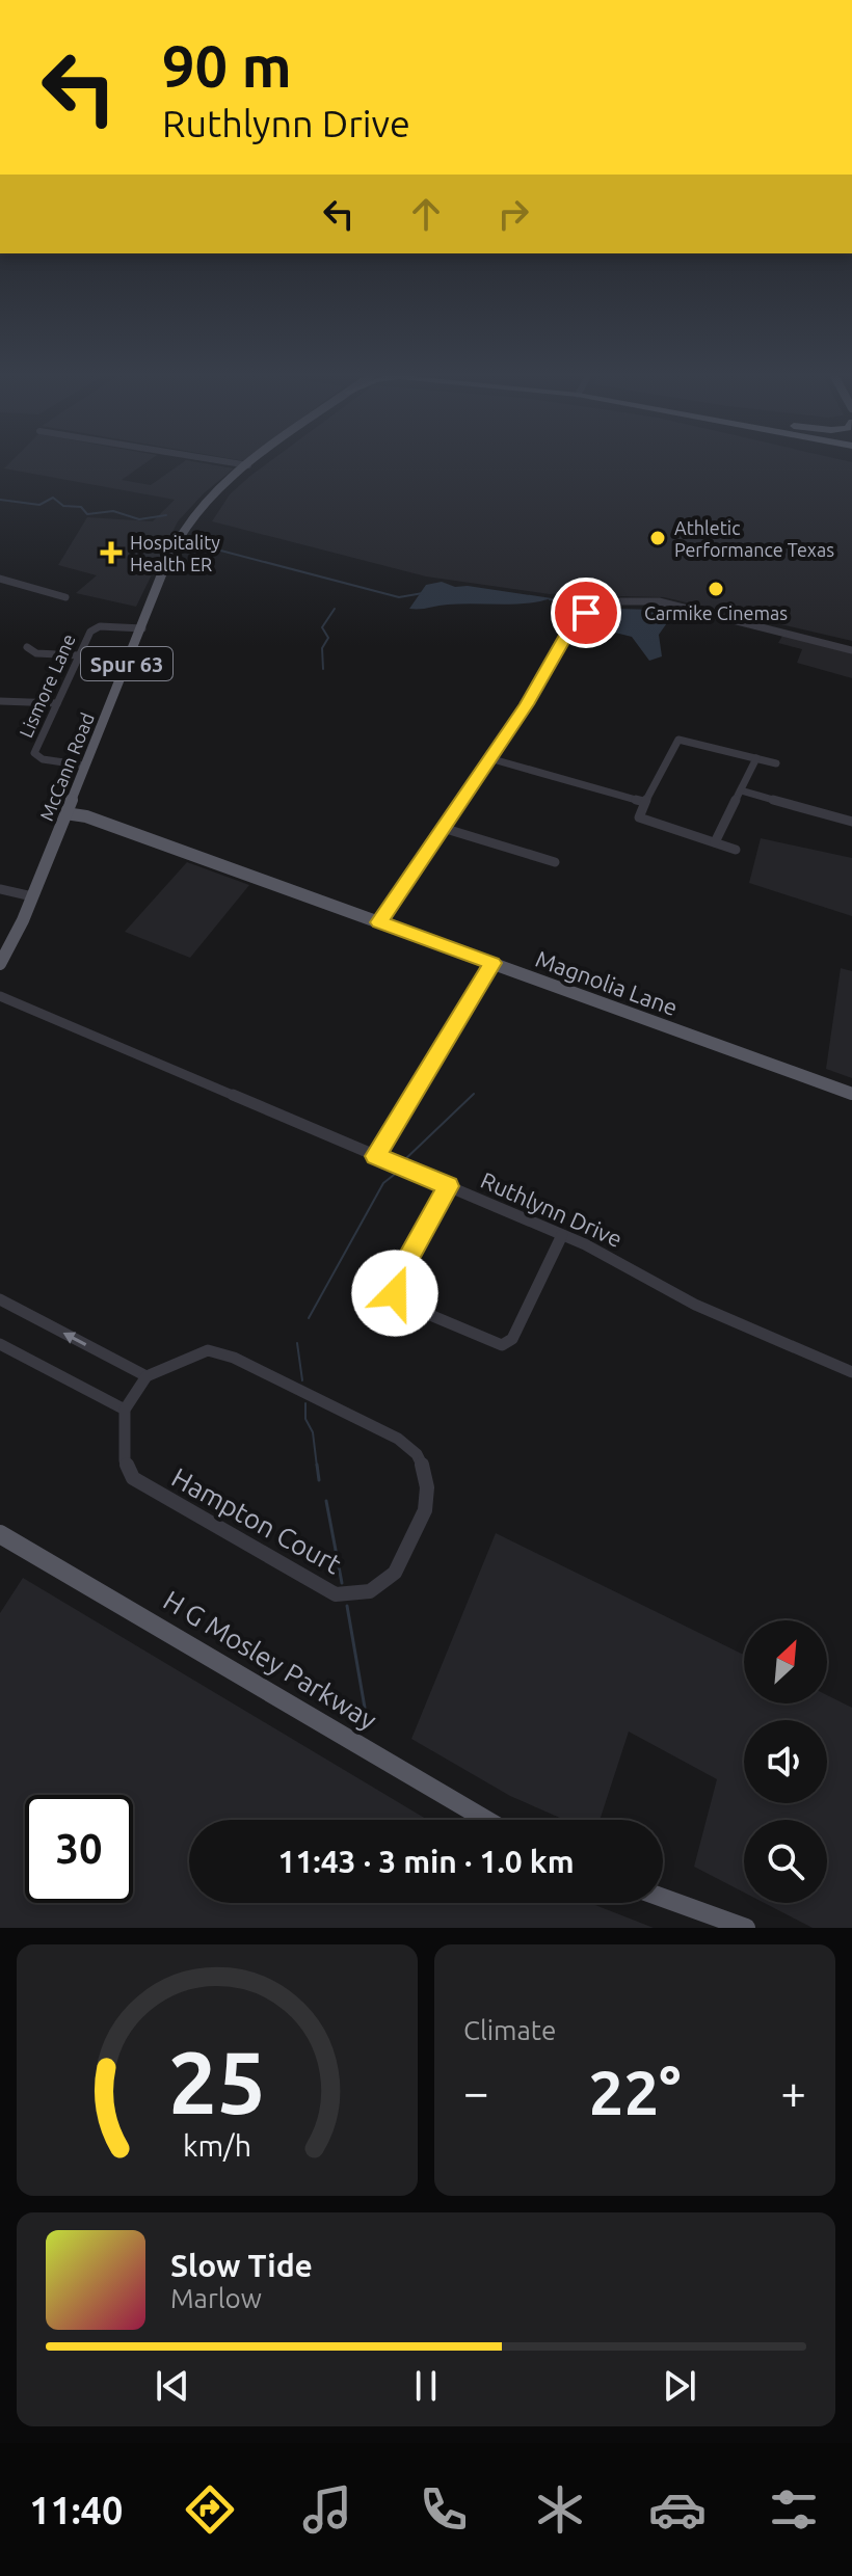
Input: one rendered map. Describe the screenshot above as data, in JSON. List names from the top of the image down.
{
  "streets": {
    "main road": [
      "Spur 63",
      "McCann Road",
      "Magnolia Lane",
      "H G Mosley Parkway"
    ],
    "street": ["Lismore Lane", "Ruthlynn Drive", "Hampton Court"]
  },
  "crossings": [
    ["Lismore Lane", "McCann Road"],
    ["McCann Road", "Magnolia Lane"]
  ],
  "places": {
    "other": ["Athletic Performance Texas", "Carmike Cinemas"],
    "health": ["Hospitality Health ER"]
  },
  "north": "top right",
  "page": {
    "turn": ["90 m", "Ruthlynn Drive"],
    "limit": "30",
    "trip": "11:43 · 3 min · 1.0 km",
    "tile": "Climate",
    "heat": ["−", "22°", "+"],
    "song": ["Slow Tide", "Marlow"],
    "tabs": "11:40",
    "gauge": ["25", "km/h"]
  }
}
